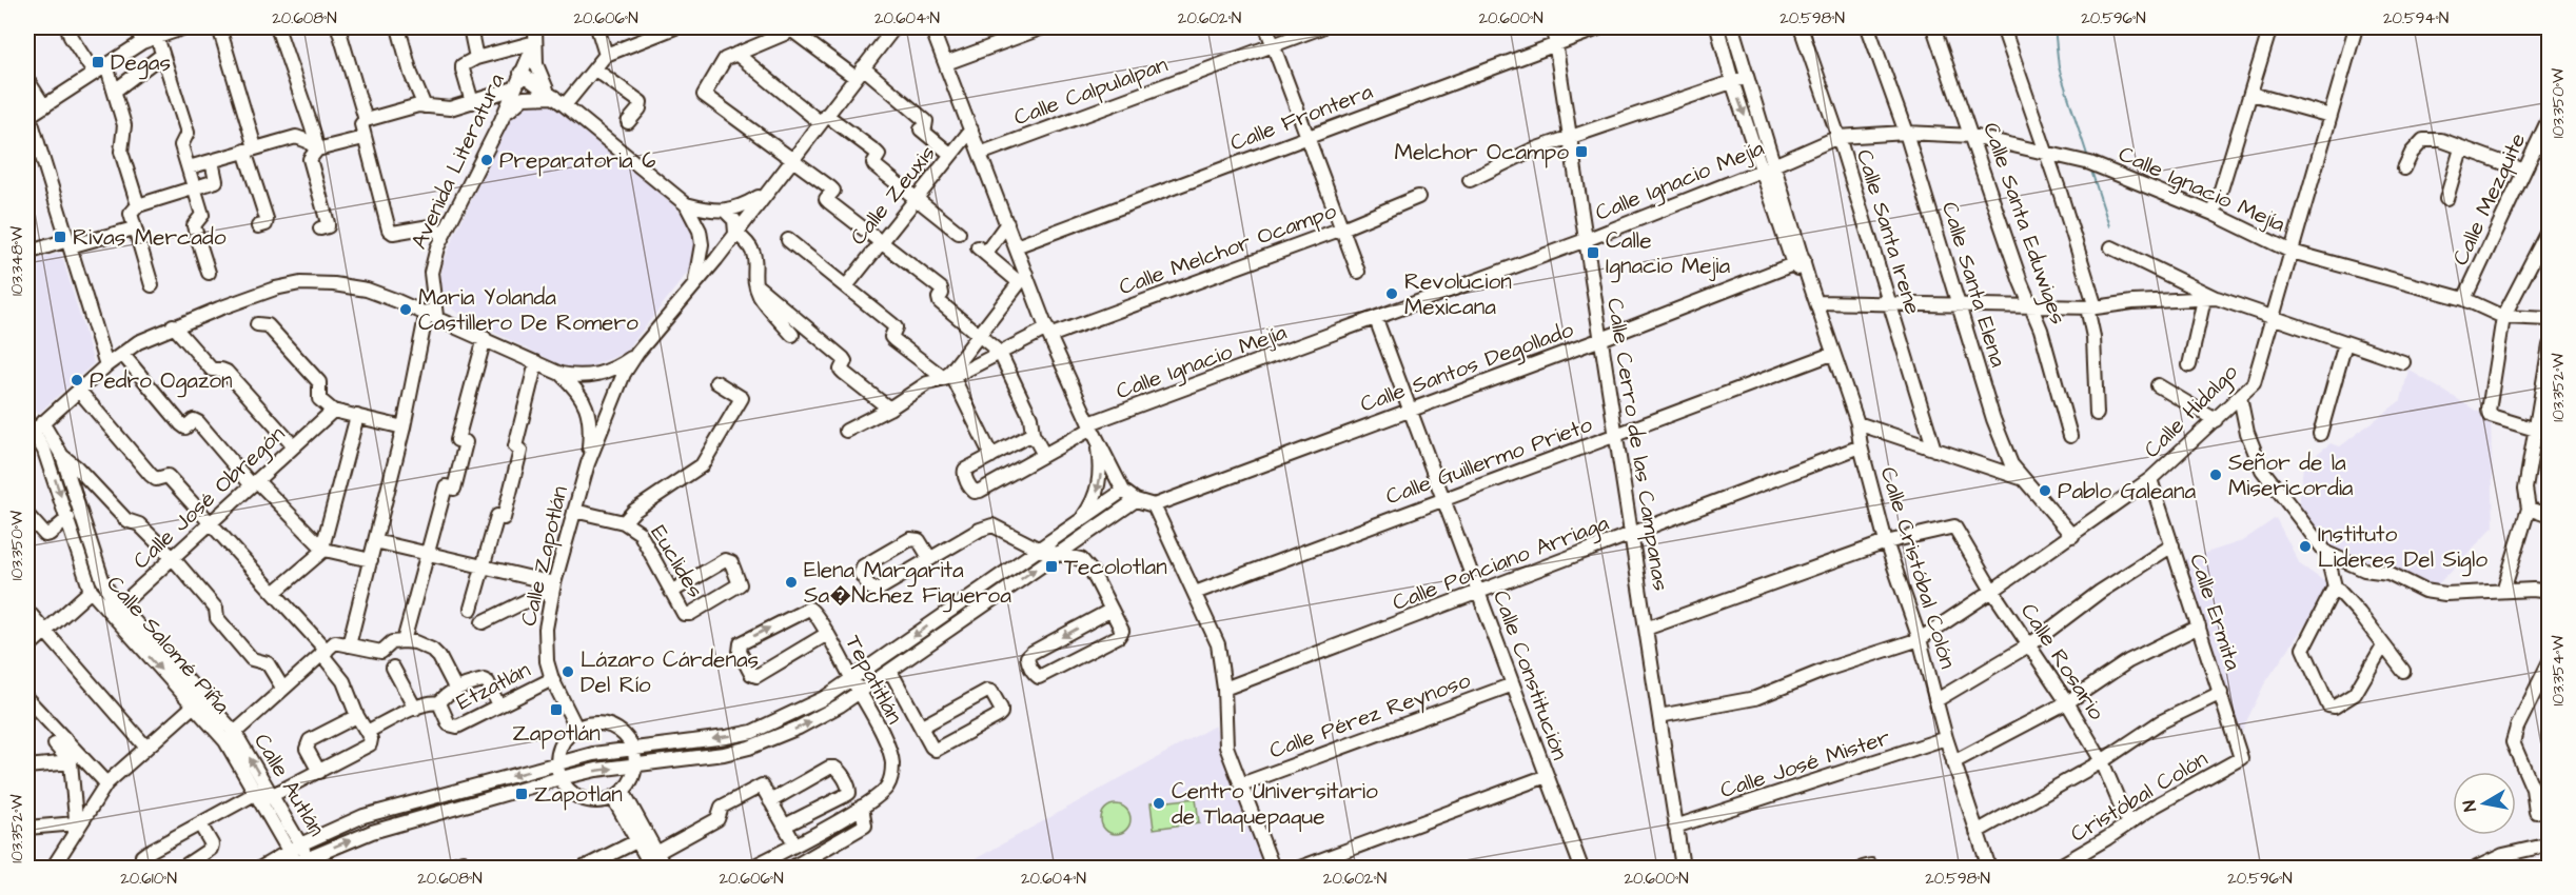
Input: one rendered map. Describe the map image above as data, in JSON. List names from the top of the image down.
{
  "streets": {
    "street": [
      "Calle Calpulalpan",
      "Calle Frontera",
      "Avenida Literatura",
      "Calle Ignacio Mejía",
      "Calle Zeuxis",
      "Calle Mezquite",
      "Calle Santa Eduwiges",
      "Calle Santa Irene",
      "Calle Melchor Ocampo",
      "Calle Santa Elena",
      "Calle Santos Degollado",
      "Calle Hidalgo",
      "Calle Cerro de las Campanas",
      "Calle Guillermo Prieto",
      "Calle José Obregón",
      "Calle Zapotlán",
      "Euclides",
      "Calle Ponciano Arriaga",
      "Calle Cristóbal Colón",
      "Calle Ermita",
      "Calle Salomé Piña",
      "Calle Rosario",
      "Calle Constitución",
      "Tepatitlán",
      "Etzatlán",
      "Calle Pérez Reynoso",
      "Calle José Mister",
      "Calle Autlán",
      "Cristóbal Colón"
    ]
  },
  "crossings": [
    ["Calle Frontera", "Calle Cerro de las Campanas"],
    ["Calle Ignacio Mejía", "Calle Mezquite"],
    ["Calle Ignacio Mejía", "Calle Santa Eduwiges"],
    ["Calle Ignacio Mejía", "Calle Santa Irene"],
    ["Calle Ignacio Mejía", "Calle Santa Elena"],
    ["Calle Ignacio Mejía", "Calle Hidalgo"],
    ["Calle Ignacio Mejía", "Calle Cerro de las Campanas"],
    ["Calle Ignacio Mejía", "Calle Cristóbal Colón"],
    ["Calle Ignacio Mejía", "Calle Constitución"],
    ["Calle Santa Elena", "Calle Hidalgo"],
    ["Calle Santos Degollado", "Calle Cerro de las Campanas"],
    ["Calle Santos Degollado", "Calle Cristóbal Colón"],
    ["Calle Santos Degollado", "Calle Constitución"],
    ["Calle Hidalgo", "Calle Cerro de las Campanas"],
    ["Calle Hidalgo", "Calle Cristóbal Colón"],
    ["Calle Hidalgo", "Calle Ermita"],
    ["Calle Hidalgo", "Calle Rosario"],
    ["Calle Cerro de las Campanas", "Calle Guillermo Prieto"],
    ["Calle Cerro de las Campanas", "Calle Ponciano Arriaga"],
    ["Calle Cerro de las Campanas", "Calle José Mister"],
    ["Calle Guillermo Prieto", "Calle Cristóbal Colón"],
    ["Calle Guillermo Prieto", "Calle Constitución"],
    ["Calle José Obregón", "Calle Salomé Piña"],
    ["Calle Zapotlán", "Euclides"],
    ["Calle Zapotlán", "Etzatlán"],
    ["Calle Ponciano Arriaga", "Calle Cristóbal Colón"],
    ["Calle Ponciano Arriaga", "Calle Constitución"],
    ["Calle Cristóbal Colón", "Calle Rosario"],
    ["Calle Cristóbal Colón", "Calle José Mister"],
    ["Calle Ermita", "Cristóbal Colón"],
    ["Calle Salomé Piña", "Calle Autlán"],
    ["Calle Rosario", "Cristóbal Colón"],
    ["Calle Constitución", "Calle Pérez Reynoso"]
  ],
  "places": {
    "transit": [
      "Degas",
      "Melchor Ocampo",
      "Rivas Mercado",
      "Calle Ignacio Mejia",
      "Tecolotlan",
      "Zapotlán",
      "Zapotlan"
    ],
    "other": [
      "Preparatoria 6",
      "Revolucion Mexicana",
      "Maria Yolanda Castillero De Romero",
      "Pedro Ogazon",
      "Señor de la Misericordia",
      "Pablo Galeana",
      "Instituto Lideres Del Siglo",
      "Elena Margarita Sa�Nchez Figueroa",
      "Lázaro Cárdenas Del Río",
      "Centro Universitario de Tlaquepaque"
    ]
  },
  "north": "left",
  "coordinates": [
    "20.608°N",
    "20.606°N",
    "20.604°N",
    "20.602°N",
    "20.600°N",
    "20.598°N",
    "20.596°N",
    "20.594°N",
    "103.350°W",
    "103.348°W",
    "103.352°W",
    "103.354°W",
    "20.610°N"
  ]
}
